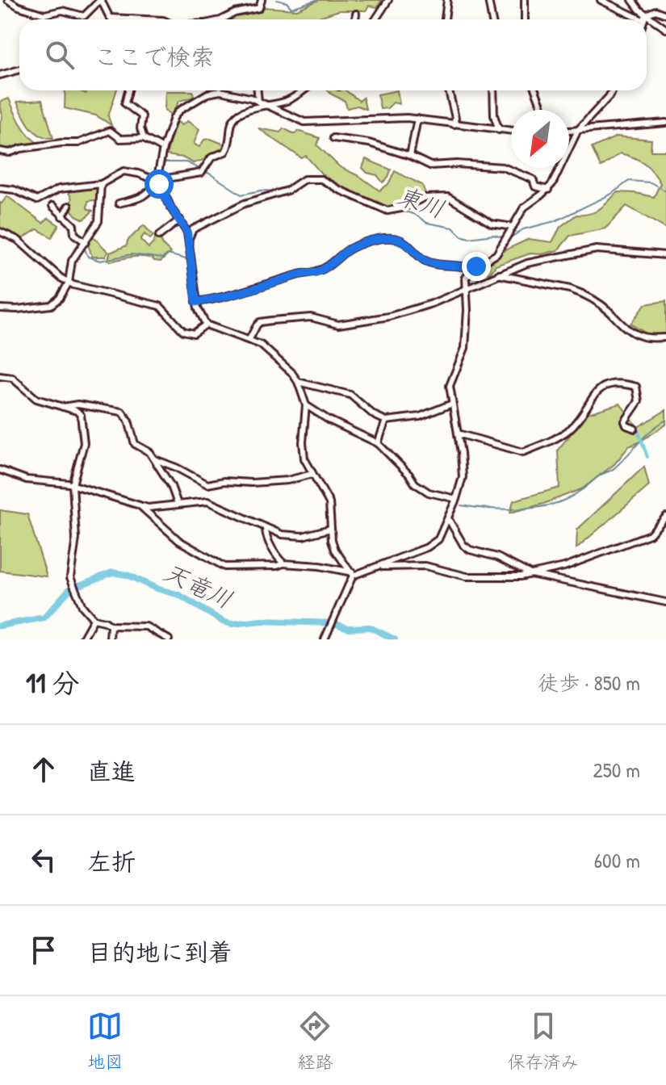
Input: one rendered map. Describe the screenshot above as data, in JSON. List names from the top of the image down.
{
  "water": ["東川", "天竜川"],
  "north": "bottom left",
  "page": {
    "search": "ここで検索",
    "heading": ["11 分", "徒歩 · 850 m"],
    "list": [
      ["直進", "250 m"],
      ["左折", "600 m"],
      "目的地に到着"
    ],
    "nav": ["地図", "経路", "保存済み"]
  }
}
